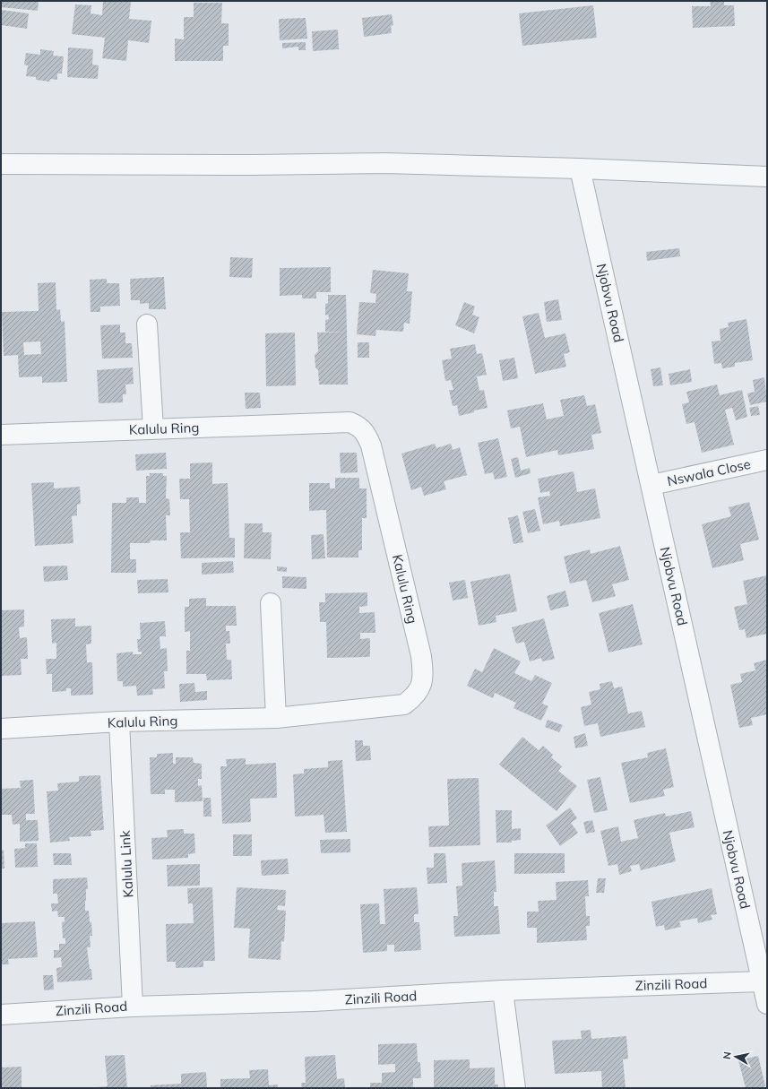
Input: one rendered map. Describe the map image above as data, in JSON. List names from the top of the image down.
{
  "streets": {
    "street": [
      "Njobvu Road",
      "Kalulu Ring",
      "Nswala Close",
      "Kalulu Link",
      "Zinzili Road"
    ]
  },
  "crossings": [
    ["Njobvu Road", "Nswala Close"],
    ["Njobvu Road", "Zinzili Road"],
    ["Kalulu Ring", "Kalulu Link"],
    ["Kalulu Link", "Zinzili Road"]
  ],
  "north": "left"
}
